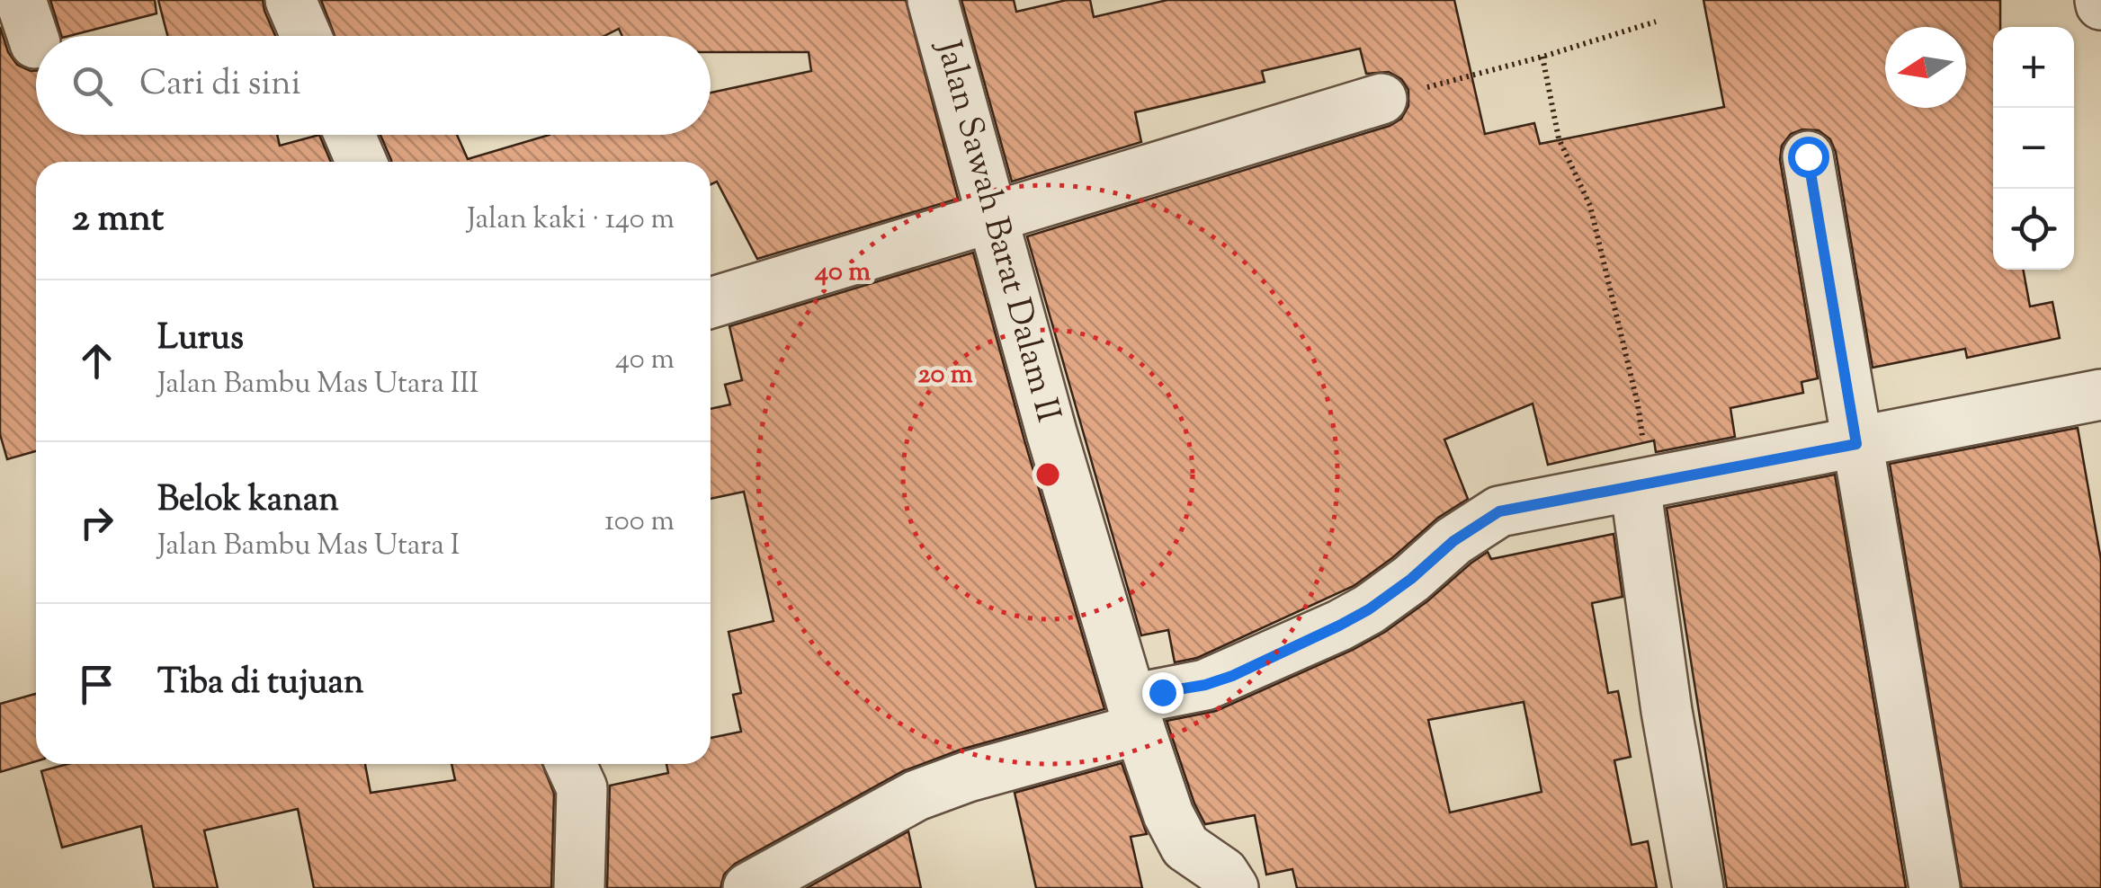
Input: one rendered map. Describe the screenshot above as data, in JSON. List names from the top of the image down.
{
  "streets": {
    "street": ["Jalan Sawah Barat Dalam II"]
  },
  "north": "left",
  "page": {
    "map_buttons": ["+", "−"],
    "search": "Cari di sini",
    "heading": ["2 mnt", "Jalan kaki · 140 m"],
    "list": [
      ["Lurus", "Jalan Bambu Mas Utara III", "40 m"],
      ["Belok kanan", "Jalan Bambu Mas Utara I", "100 m"],
      "Tiba di tujuan"
    ]
  },
  "rings": ["40 m", "20 m"]
}
